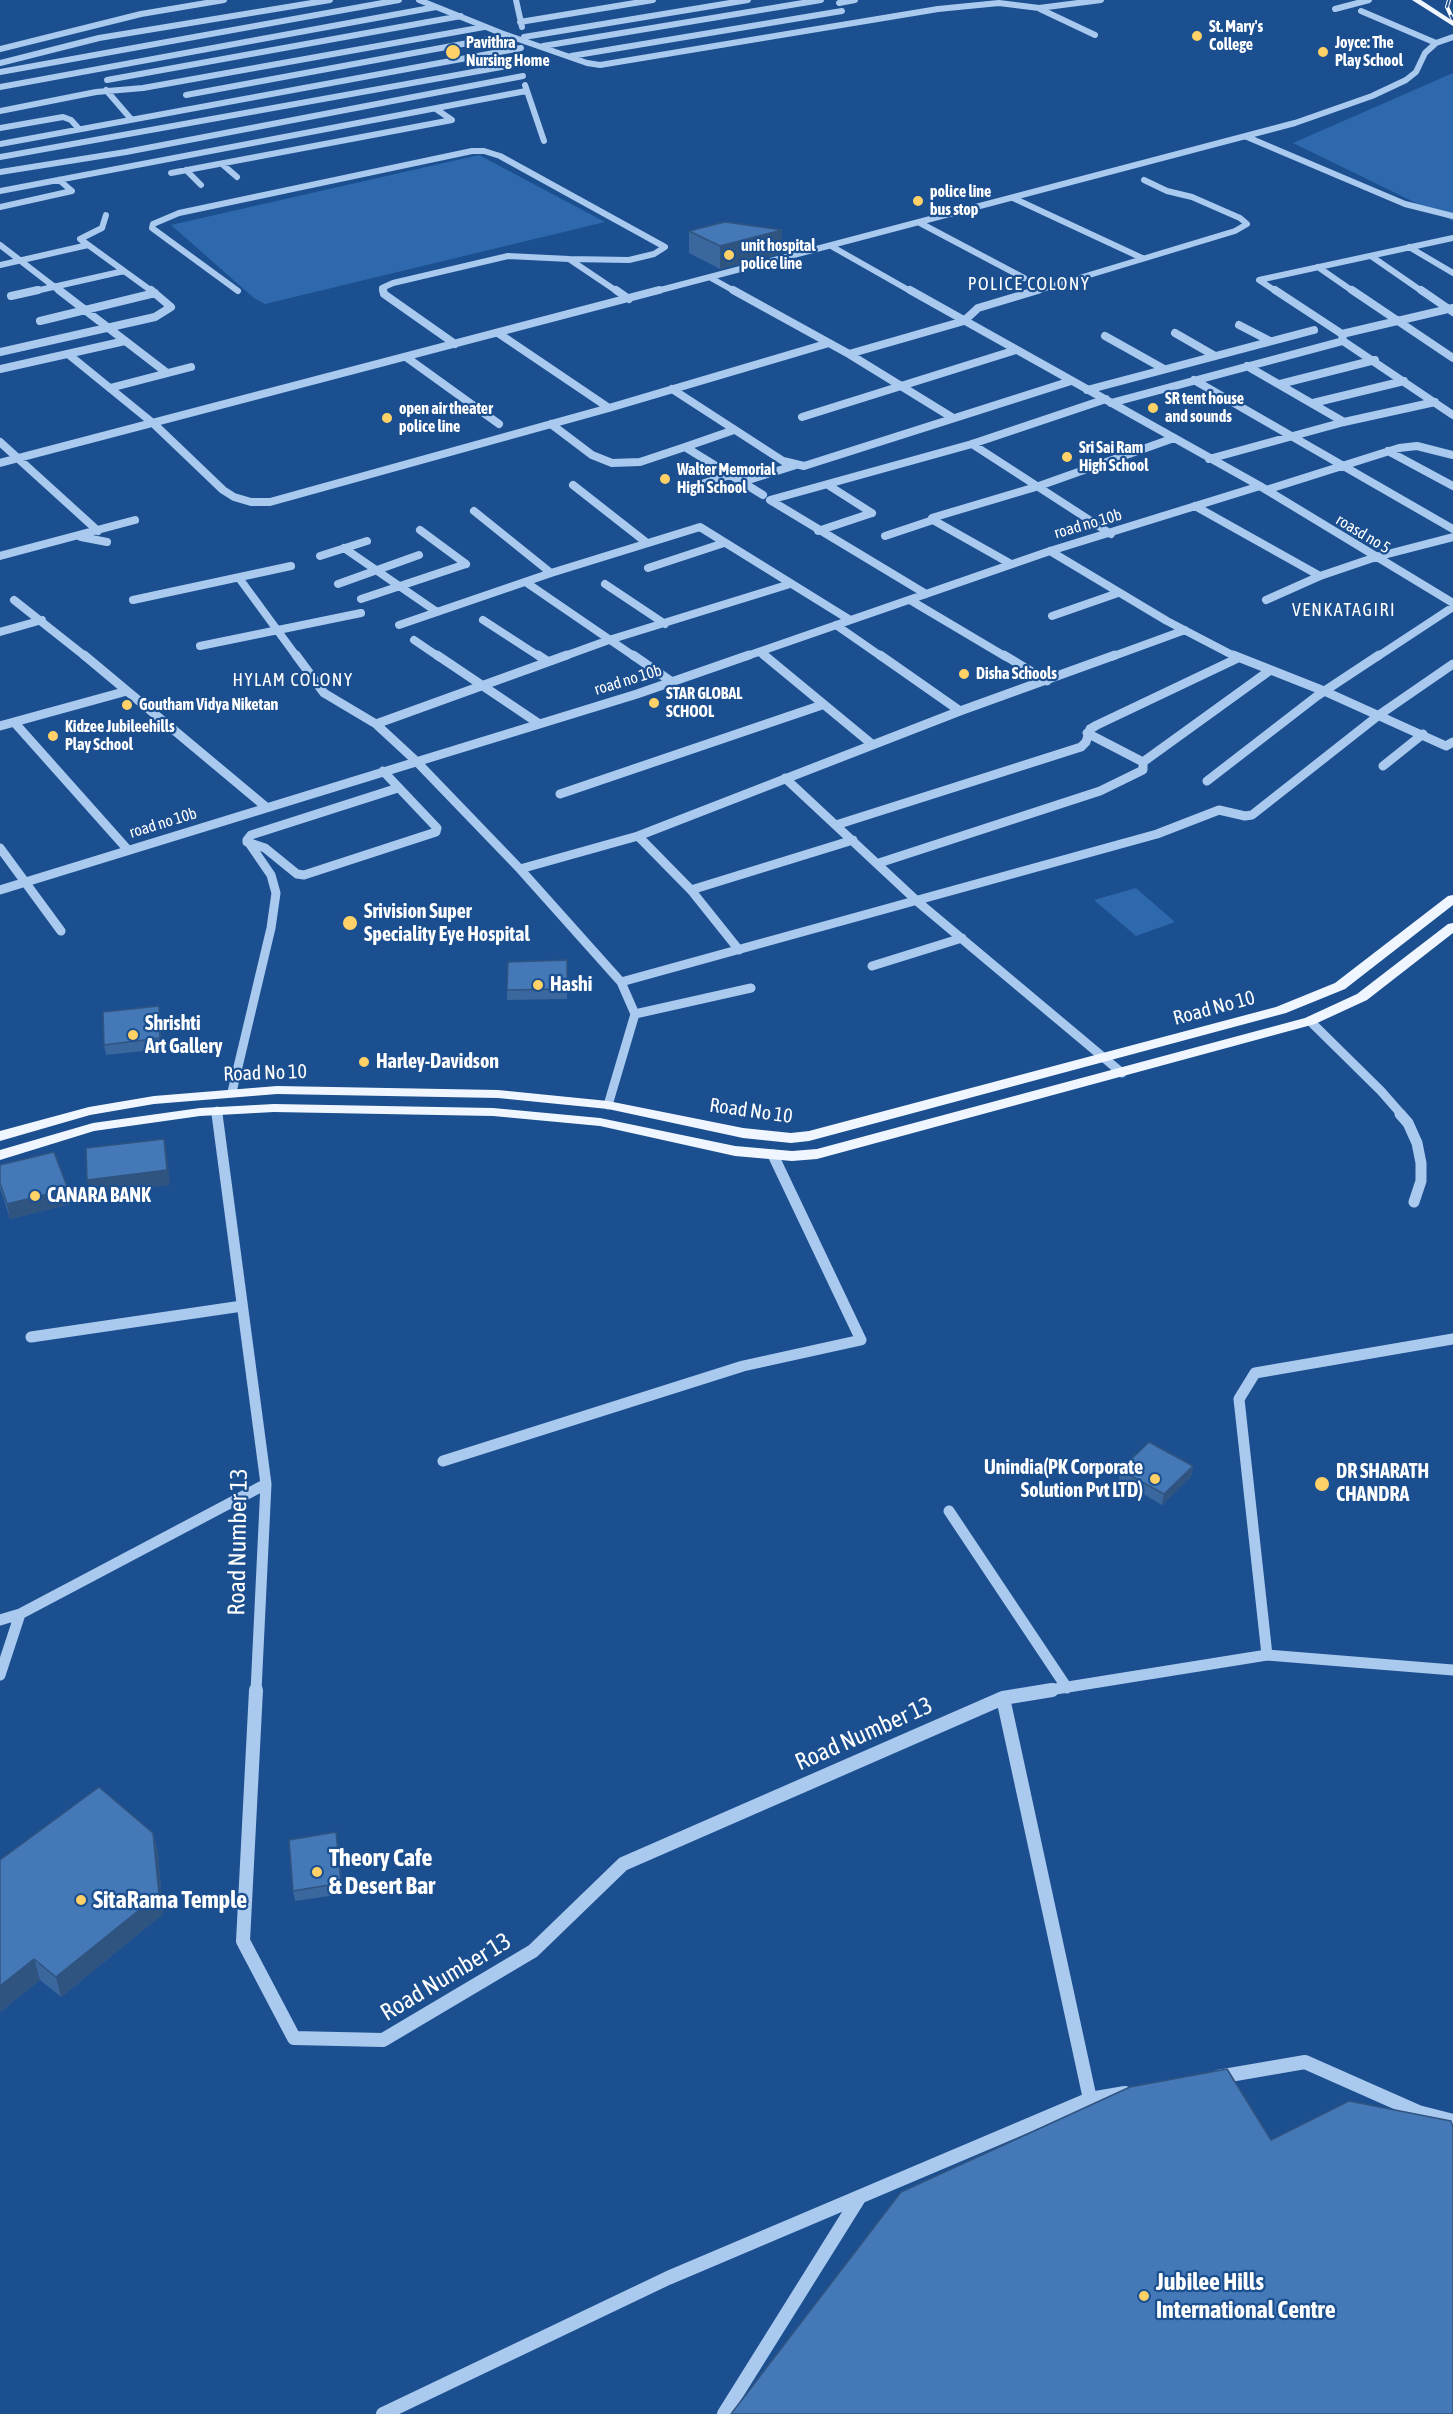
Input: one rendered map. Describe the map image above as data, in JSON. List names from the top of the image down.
{
  "streets": {
    "main road": ["Road No 10"],
    "street": ["road no 10b", "roasd no 5", "Road Number 13"]
  },
  "crossings": [
    ["road no 10b", "roasd no 5"],
    ["Road No 10", "Road Number 13"]
  ],
  "districts": ["POLICE COLONY", "VENKATAGIRI", "HYLAM COLONY"],
  "places": [
    "St. Mary's College",
    "Pavithra Nursing Home",
    "Joyce: The Play School",
    "police line bus stop",
    "unit hospital police line",
    "SR tent house and sounds",
    "open air theater police line",
    "Sri Sai Ram High School",
    "Walter Memorial High School",
    "Disha Schools",
    "STAR GLOBAL SCHOOL",
    "Goutham Vidya Niketan",
    "Kidzee Jubileehills Play School",
    "Srivision Super Speciality Eye Hospital",
    "Hashi",
    "Shrishti Art Gallery",
    "Harley-Davidson",
    "CANARA BANK",
    "Unindia(PK Corporate Solution Pvt LTD)",
    "DR SHARATH CHANDRA",
    "Theory Cafe & Desert Bar",
    "SitaRama Temple",
    "Jubilee Hills International Centre"
  ]
}
